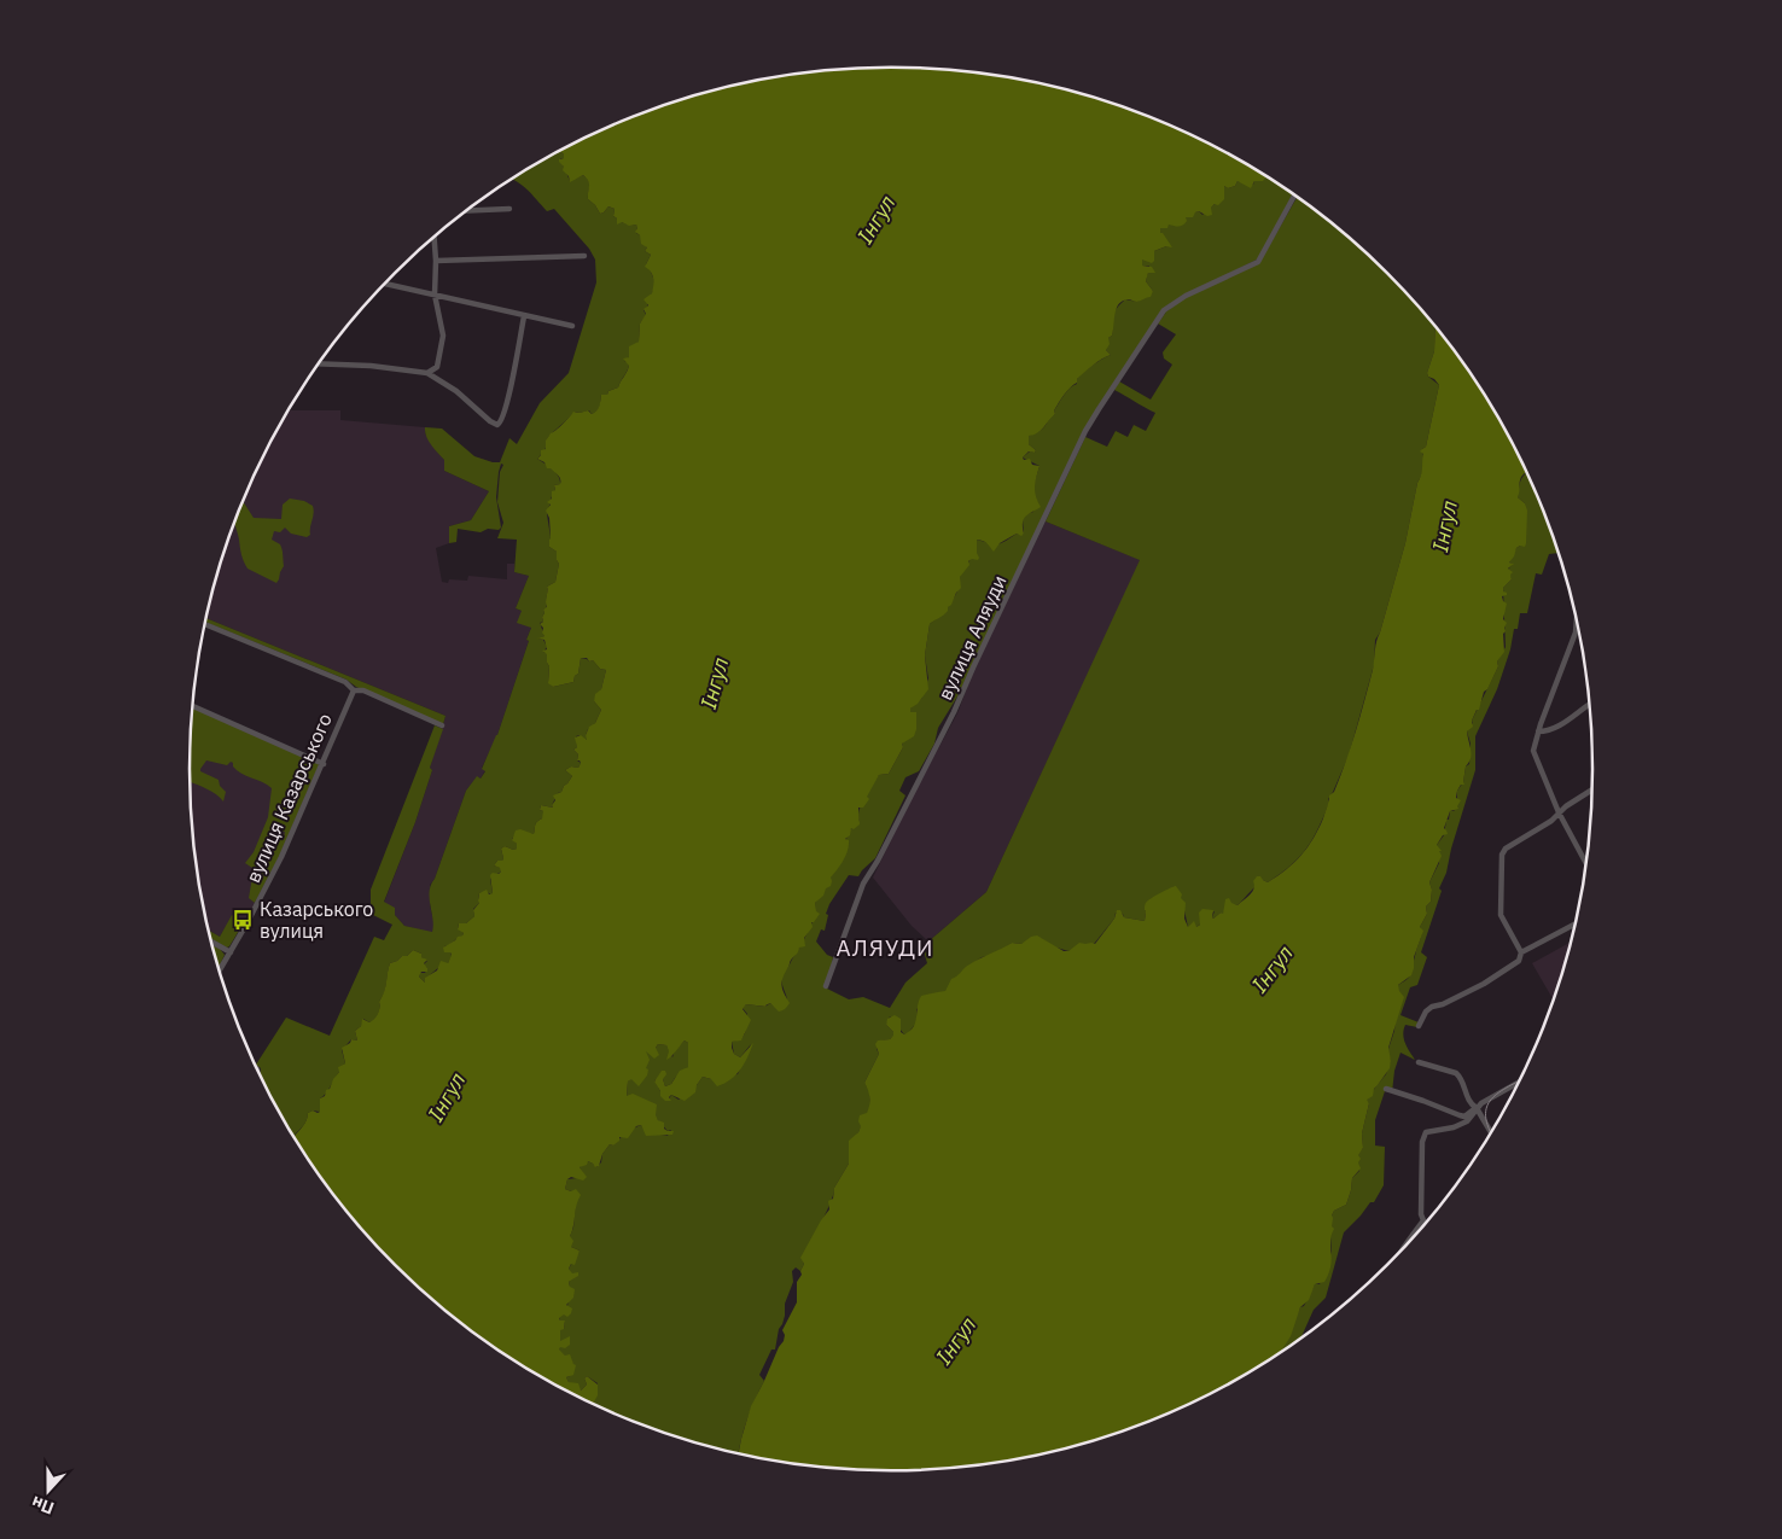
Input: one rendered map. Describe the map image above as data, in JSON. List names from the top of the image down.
{
  "streets": {
    "street": ["вулиця Аляуди", "вулиця Казарського"]
  },
  "districts": ["АЛЯУДИ"],
  "water": ["Інгул"],
  "places": {
    "bus stop": ["Казарського вулиця"]
  },
  "north": "bottom"
}
